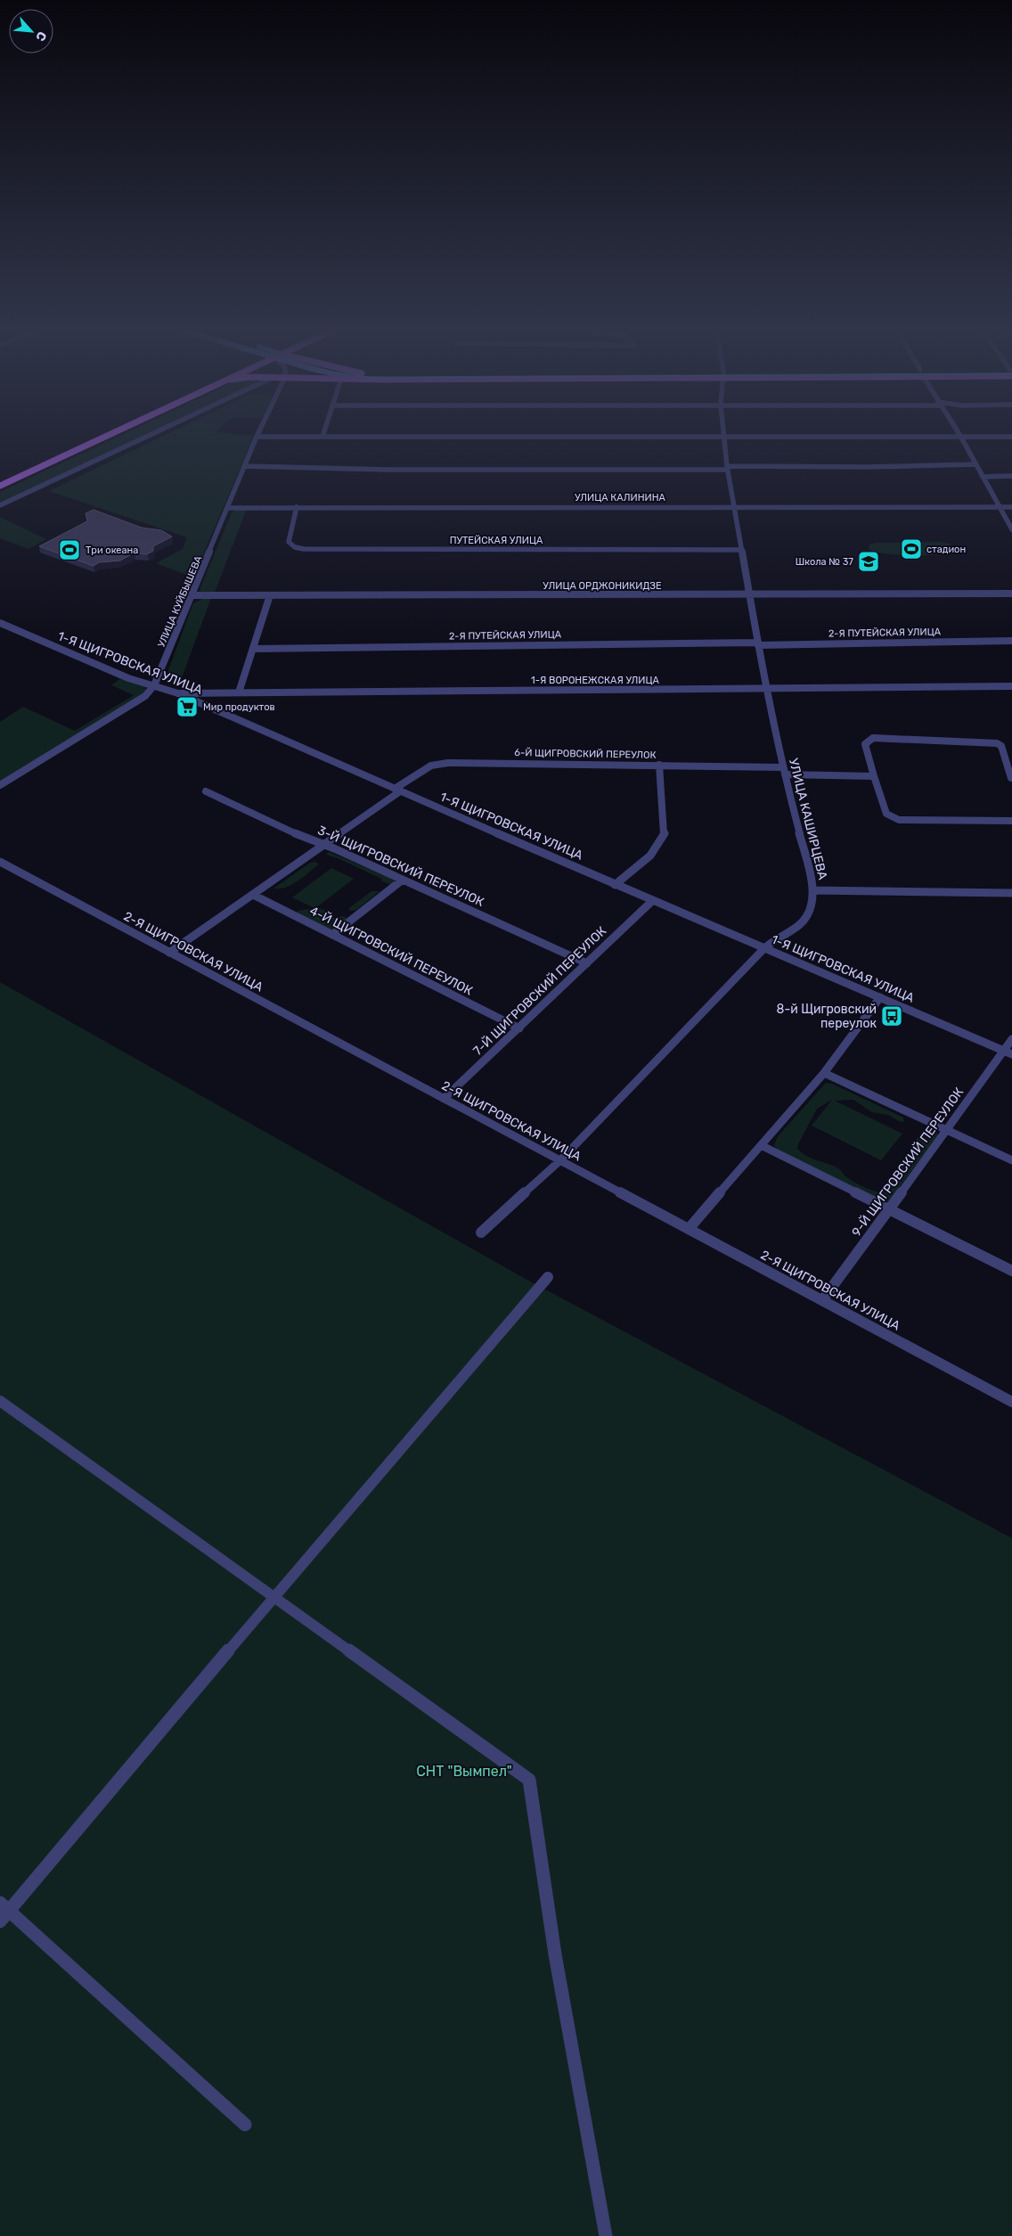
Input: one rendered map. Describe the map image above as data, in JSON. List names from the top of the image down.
{
  "streets": {
    "street": [
      "УЛИЦА КАЛИНИНА",
      "ПУТЕЙСКАЯ УЛИЦА",
      "УЛИЦА ОРДЖОНИКИДЗЕ",
      "УЛИЦА КУЙБЫШЕВА",
      "2-Я ПУТЕЙСКАЯ УЛИЦА",
      "1-Я ЩИГРОВСКАЯ УЛИЦА",
      "1-Я ВОРОНЕЖСКАЯ УЛИЦА",
      "6-Й ЩИГРОВСКИЙ ПЕРЕУЛОК",
      "УЛИЦА КАШИРЦЕВА",
      "3-Й ЩИГРОВСКИЙ ПЕРЕУЛОК",
      "4-Й ЩИГРОВСКИЙ ПЕРЕУЛОК",
      "2-Я ЩИГРОВСКАЯ УЛИЦА",
      "7-Й ЩИГРОВСКИЙ ПЕРЕУЛОК",
      "9-Й ЩИГРОВСКИЙ ПЕРЕУЛОК"
    ]
  },
  "crossings": [
    ["УЛИЦА КАЛИНИНА", "ПУТЕЙСКАЯ УЛИЦА"],
    ["УЛИЦА КАЛИНИНА", "УЛИЦА КУЙБЫШЕВА"],
    ["УЛИЦА КАЛИНИНА", "УЛИЦА КАШИРЦЕВА"],
    ["ПУТЕЙСКАЯ УЛИЦА", "УЛИЦА КАШИРЦЕВА"],
    ["УЛИЦА ОРДЖОНИКИДЗЕ", "УЛИЦА КУЙБЫШЕВА"],
    ["УЛИЦА ОРДЖОНИКИДЗЕ", "УЛИЦА КАШИРЦЕВА"],
    ["УЛИЦА КУЙБЫШЕВА", "1-Я ЩИГРОВСКАЯ УЛИЦА"],
    ["2-Я ПУТЕЙСКАЯ УЛИЦА", "УЛИЦА КАШИРЦЕВА"],
    ["1-Я ЩИГРОВСКАЯ УЛИЦА", "1-Я ВОРОНЕЖСКАЯ УЛИЦА"],
    ["1-Я ЩИГРОВСКАЯ УЛИЦА", "6-Й ЩИГРОВСКИЙ ПЕРЕУЛОК"],
    ["1-Я ЩИГРОВСКАЯ УЛИЦА", "УЛИЦА КАШИРЦЕВА"],
    ["1-Я ЩИГРОВСКАЯ УЛИЦА", "7-Й ЩИГРОВСКИЙ ПЕРЕУЛОК"],
    ["1-Я ЩИГРОВСКАЯ УЛИЦА", "9-Й ЩИГРОВСКИЙ ПЕРЕУЛОК"],
    ["1-Я ВОРОНЕЖСКАЯ УЛИЦА", "УЛИЦА КАШИРЦЕВА"],
    ["6-Й ЩИГРОВСКИЙ ПЕРЕУЛОК", "УЛИЦА КАШИРЦЕВА"],
    ["6-Й ЩИГРОВСКИЙ ПЕРЕУЛОК", "3-Й ЩИГРОВСКИЙ ПЕРЕУЛОК"],
    ["6-Й ЩИГРОВСКИЙ ПЕРЕУЛОК", "4-Й ЩИГРОВСКИЙ ПЕРЕУЛОК"],
    ["6-Й ЩИГРОВСКИЙ ПЕРЕУЛОК", "2-Я ЩИГРОВСКАЯ УЛИЦА"],
    ["УЛИЦА КАШИРЦЕВА", "2-Я ЩИГРОВСКАЯ УЛИЦА"],
    ["3-Й ЩИГРОВСКИЙ ПЕРЕУЛОК", "7-Й ЩИГРОВСКИЙ ПЕРЕУЛОК"],
    ["4-Й ЩИГРОВСКИЙ ПЕРЕУЛОК", "7-Й ЩИГРОВСКИЙ ПЕРЕУЛОК"],
    ["2-Я ЩИГРОВСКАЯ УЛИЦА", "7-Й ЩИГРОВСКИЙ ПЕРЕУЛОК"],
    ["2-Я ЩИГРОВСКАЯ УЛИЦА", "9-Й ЩИГРОВСКИЙ ПЕРЕУЛОК"]
  ],
  "parks": ["СНТ \"Вымпел\""],
  "places": {
    "sports": ["стадион", "Три океана"],
    "school or university": ["Школа № 37"],
    "supermarket": ["Мир продуктов"],
    "bus stop": ["8-й Щигровский переулок"]
  },
  "north": "bottom right"
}
